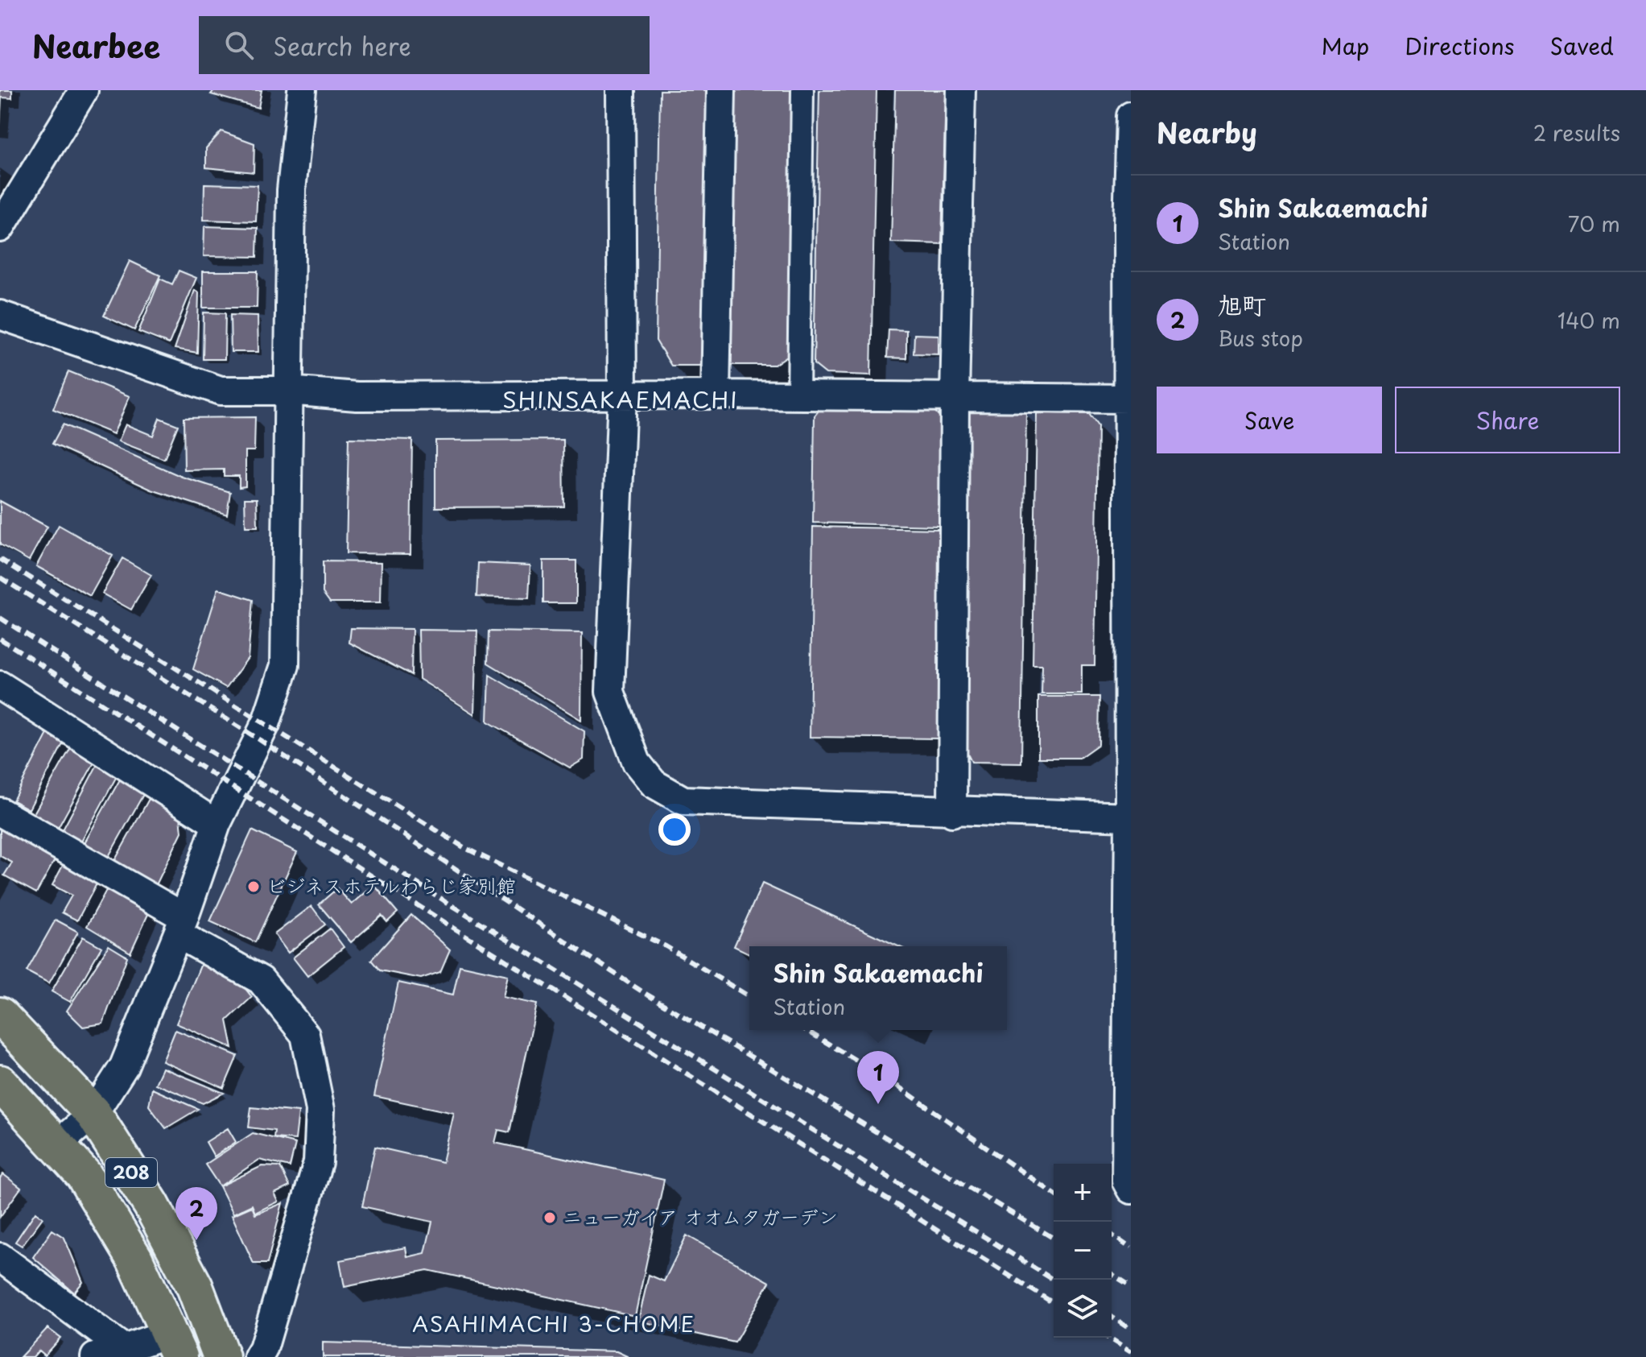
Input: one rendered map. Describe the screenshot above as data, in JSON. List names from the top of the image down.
{
  "streets": {
    "highway": ["208"]
  },
  "districts": ["SHINSAKAEMACHI", "ASAHIMACHI 3-CHOME"],
  "places": ["ビジネスホテルわらじ家別館", "ニューガイア オオムタガーデン"],
  "page": {
    "header": "Nearbee",
    "search": "Search here",
    "nav": ["Map", "Directions", "Saved"],
    "heading": ["Nearby", "2 results"],
    "list": [
      {
        "mark": "1",
        "name": "Shin Sakaemachi",
        "note": "Station",
        "value": "70 m"
      },
      {
        "mark": "2",
        "name": "旭町",
        "note": "Bus stop",
        "value": "140 m"
      }
    ],
    "buttons": ["Save", "Share"],
    "popup": ["Shin Sakaemachi", "Station"],
    "pins": ["1", "2"],
    "map_buttons": ["+", "−"]
  }
}
